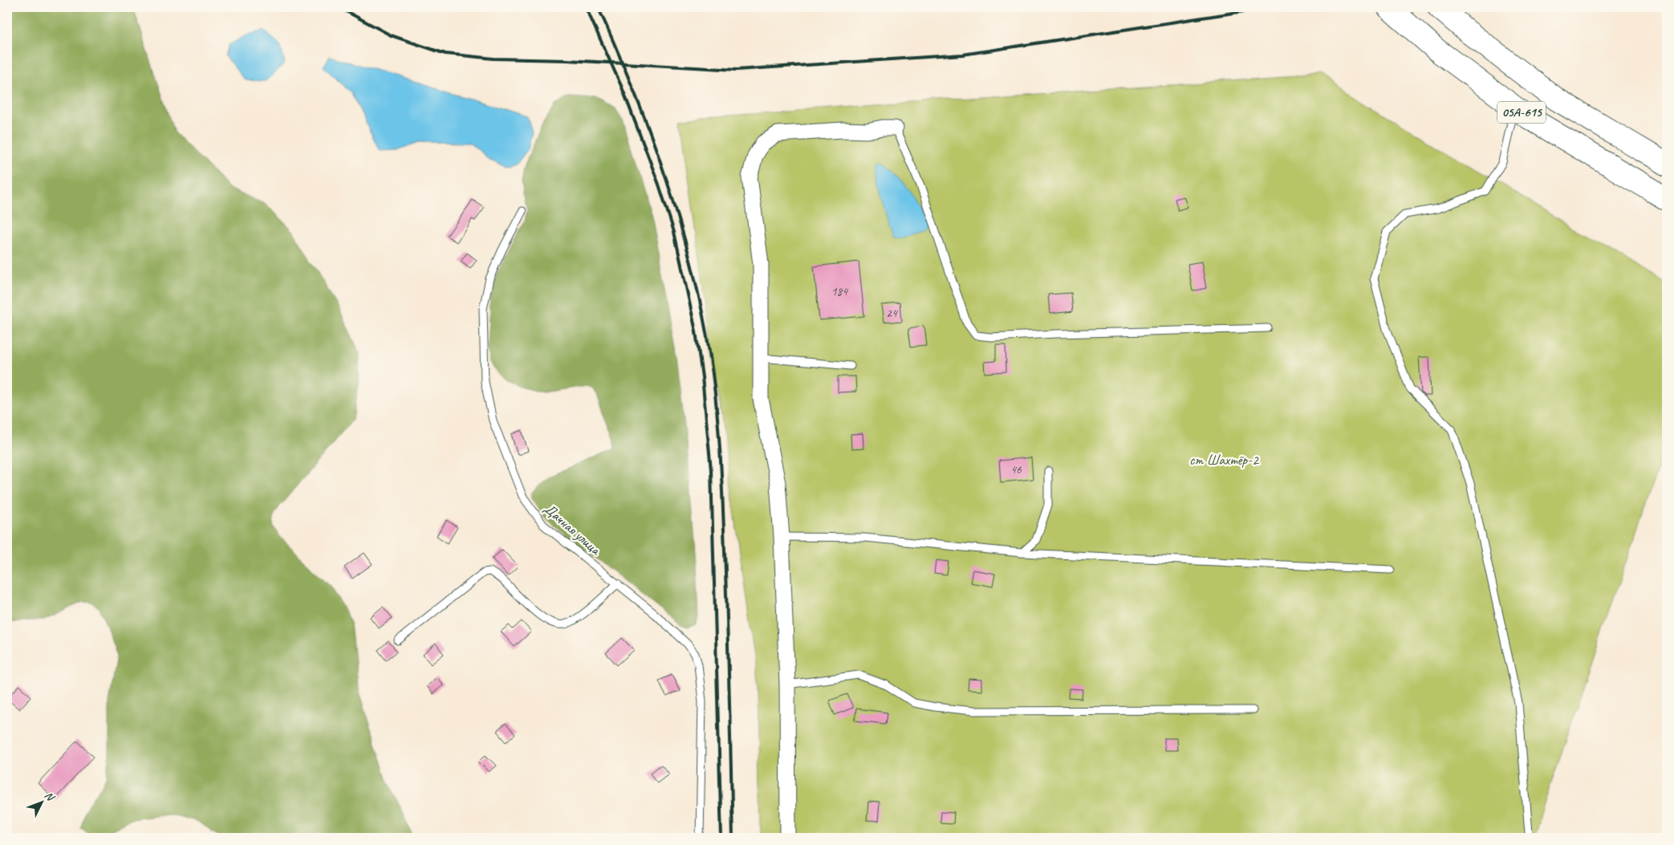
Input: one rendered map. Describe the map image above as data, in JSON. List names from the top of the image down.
{
  "streets": {
    "highway": ["05А-615"],
    "lane": ["Дачная улица"]
  },
  "parks": ["ст Шахтёр-2"],
  "house_numbers": ["184", "24", "46"],
  "north": "top right"
}
